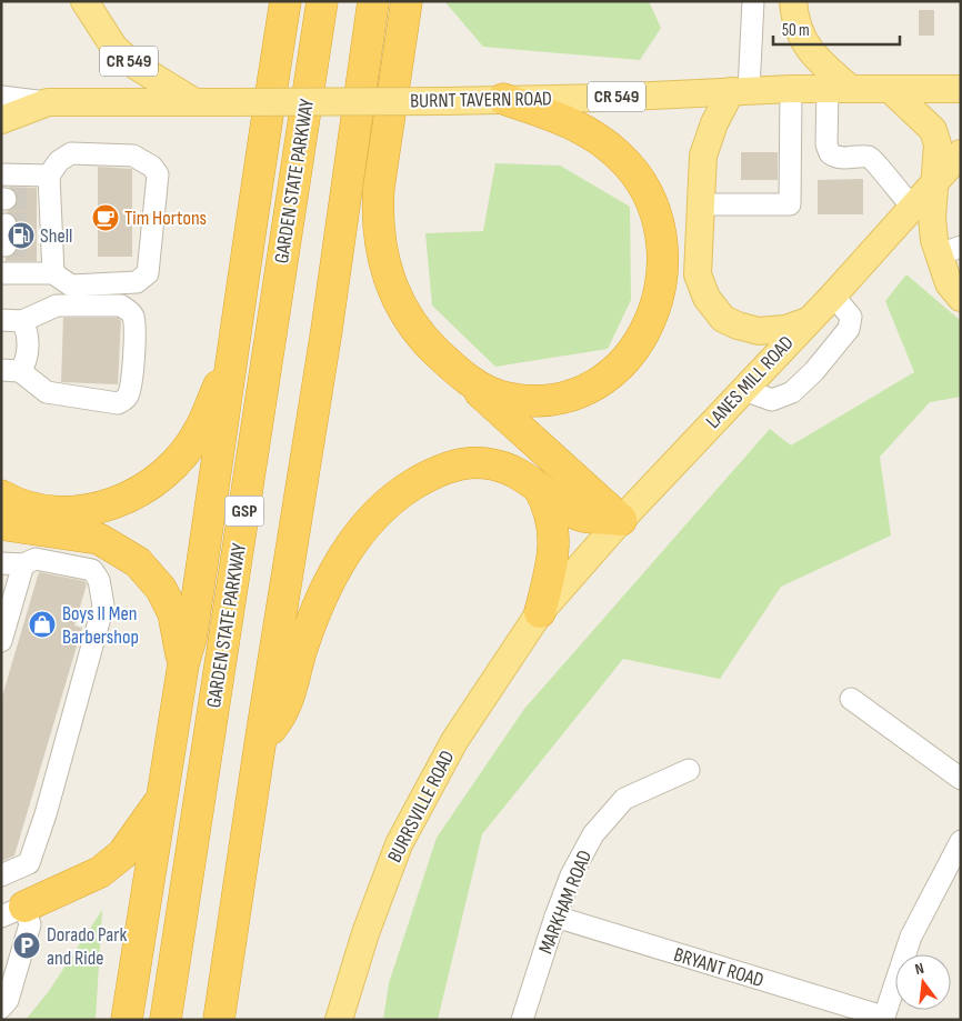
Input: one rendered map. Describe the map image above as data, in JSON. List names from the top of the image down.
{
  "streets": {
    "highway": ["GARDEN STATE PARKWAY", "GSP"],
    "main road": [
      "CR 549",
      "BURNT TAVERN ROAD",
      "LANES MILL ROAD",
      "BURRSVILLE ROAD"
    ],
    "street": ["MARKHAM ROAD", "BRYANT ROAD"]
  },
  "crossings": [
    ["CR 549", "BURNT TAVERN ROAD"],
    ["LANES MILL ROAD", "BURRSVILLE ROAD"],
    ["MARKHAM ROAD", "BRYANT ROAD"]
  ],
  "places": {
    "cafe": ["Tim Hortons"],
    "fuel station": ["Shell"],
    "shop": ["Boys II Men Barbershop"],
    "parking": ["Dorado Park and Ride"]
  },
  "scale_bar": "50 m",
  "north": "top"
}
